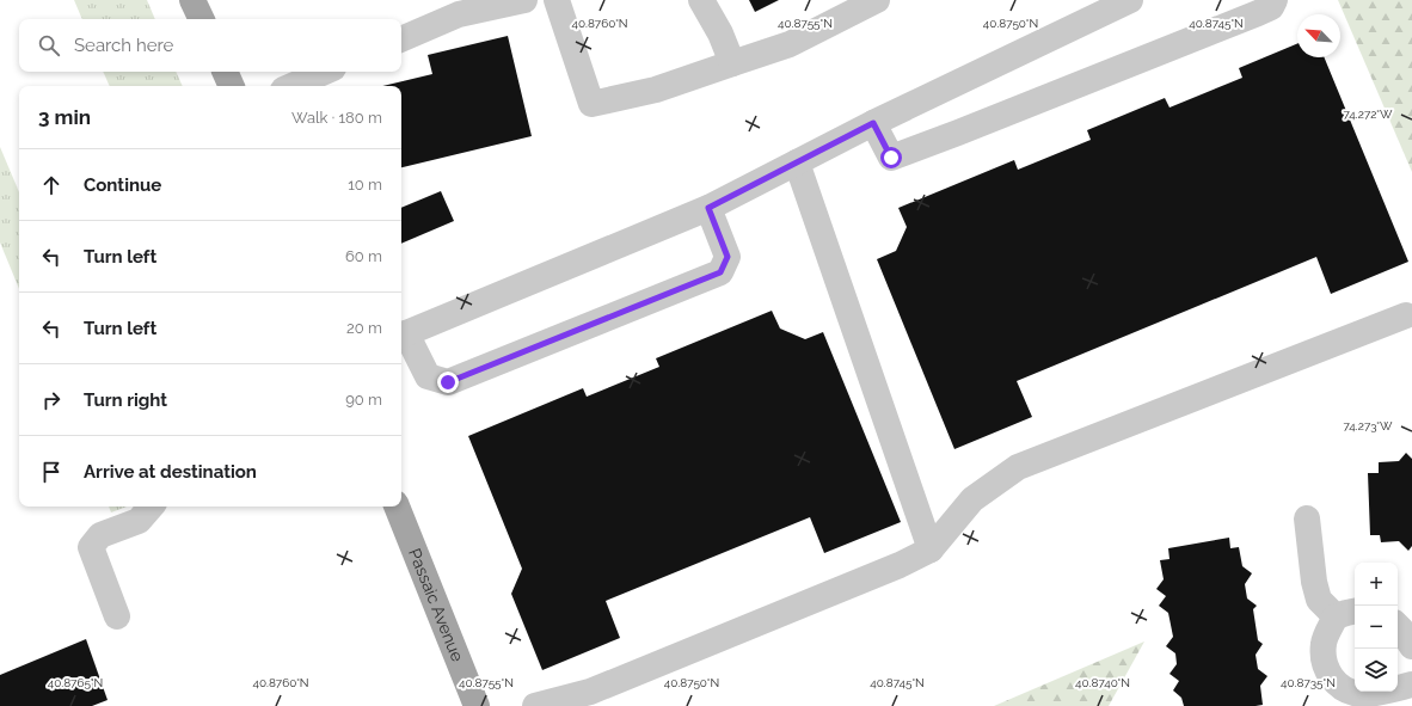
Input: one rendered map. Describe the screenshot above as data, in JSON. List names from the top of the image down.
{
  "streets": {
    "main road": ["Passaic Avenue"]
  },
  "north": "top left",
  "page": {
    "search": "Search here",
    "heading": ["3 min", "Walk · 180 m"],
    "list": [
      ["Continue", "10 m"],
      ["Turn left", "60 m"],
      ["Turn left", "20 m"],
      ["Turn right", "90 m"],
      "Arrive at destination"
    ],
    "map_buttons": ["+", "−"]
  },
  "coordinates": [
    "40.8760°N",
    "40.8755°N",
    "40.8750°N",
    "40.8745°N",
    "74.272°W",
    "74.273°W",
    "40.8765°N",
    "40.8740°N",
    "40.8735°N"
  ]
}
